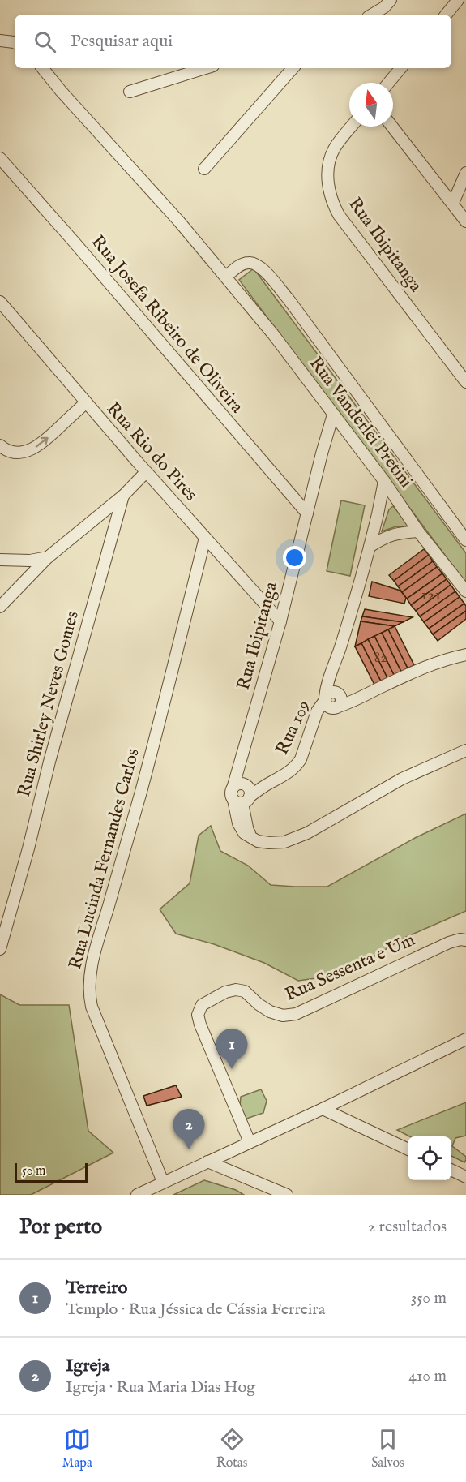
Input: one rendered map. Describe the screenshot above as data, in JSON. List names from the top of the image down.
{
  "streets": {
    "street": [
      "Rua Ibipitanga",
      "Rua Josefa Ribeiro de Oliveira",
      "Rua Vanderlei Pretini",
      "Rua Rio do Pires",
      "Rua Shirley Neves Gomes",
      "Rua 109",
      "Rua Lucinda Fernandes Carlos",
      "Rua Sessenta e Um"
    ]
  },
  "crossings": [
    ["Rua Ibipitanga", "Rua Josefa Ribeiro de Oliveira"],
    ["Rua Ibipitanga", "Rua Vanderlei Pretini"],
    ["Rua Ibipitanga", "Rua Rio do Pires"],
    ["Rua Ibipitanga", "Rua 109"],
    ["Rua Rio do Pires", "Rua Lucinda Fernandes Carlos"]
  ],
  "house_numbers": ["121", "82"],
  "scale_bar": "50 m",
  "north": "top",
  "page": {
    "search": "Pesquisar aqui",
    "pins": ["1", "2"],
    "scale": "50 m",
    "heading": ["Por perto", "2 resultados"],
    "list": [
      {
        "mark": "1",
        "name": "Terreiro",
        "note": "Templo · Rua Jéssica de Cássia Ferreira",
        "value": "350 m"
      },
      {
        "mark": "2",
        "name": "Igreja",
        "note": "Igreja · Rua Maria Dias Hog",
        "value": "410 m"
      }
    ],
    "nav": ["Mapa", "Rotas", "Salvos"]
  }
}
